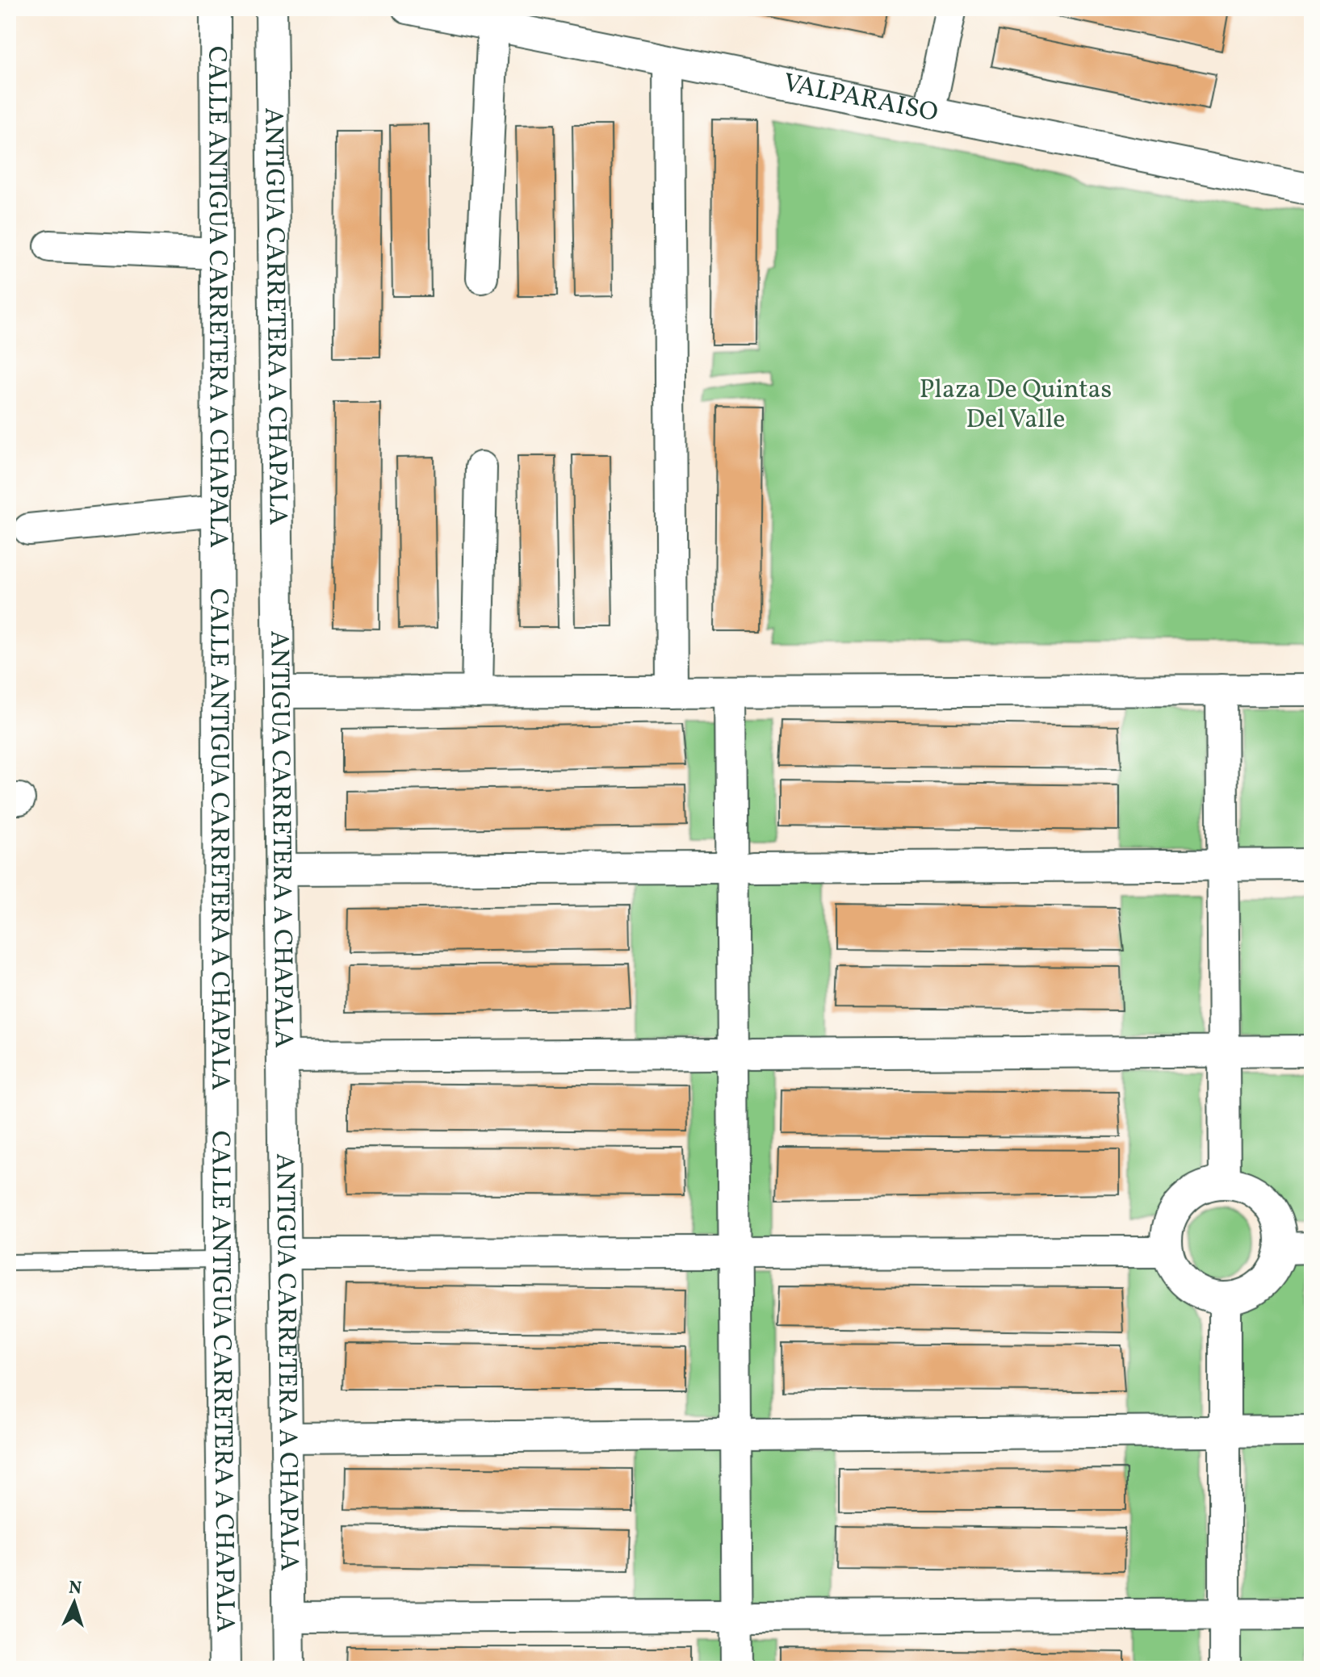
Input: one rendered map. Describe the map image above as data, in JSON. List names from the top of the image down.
{
  "streets": {
    "street": ["VALPARAISO", "CALLE ANTIGUA CARRETERA A CHAPALA", "ANTIGUA CARRETERA A CHAPALA"]
  },
  "parks": ["Plaza De Quintas Del Valle"],
  "north": "top"
}
